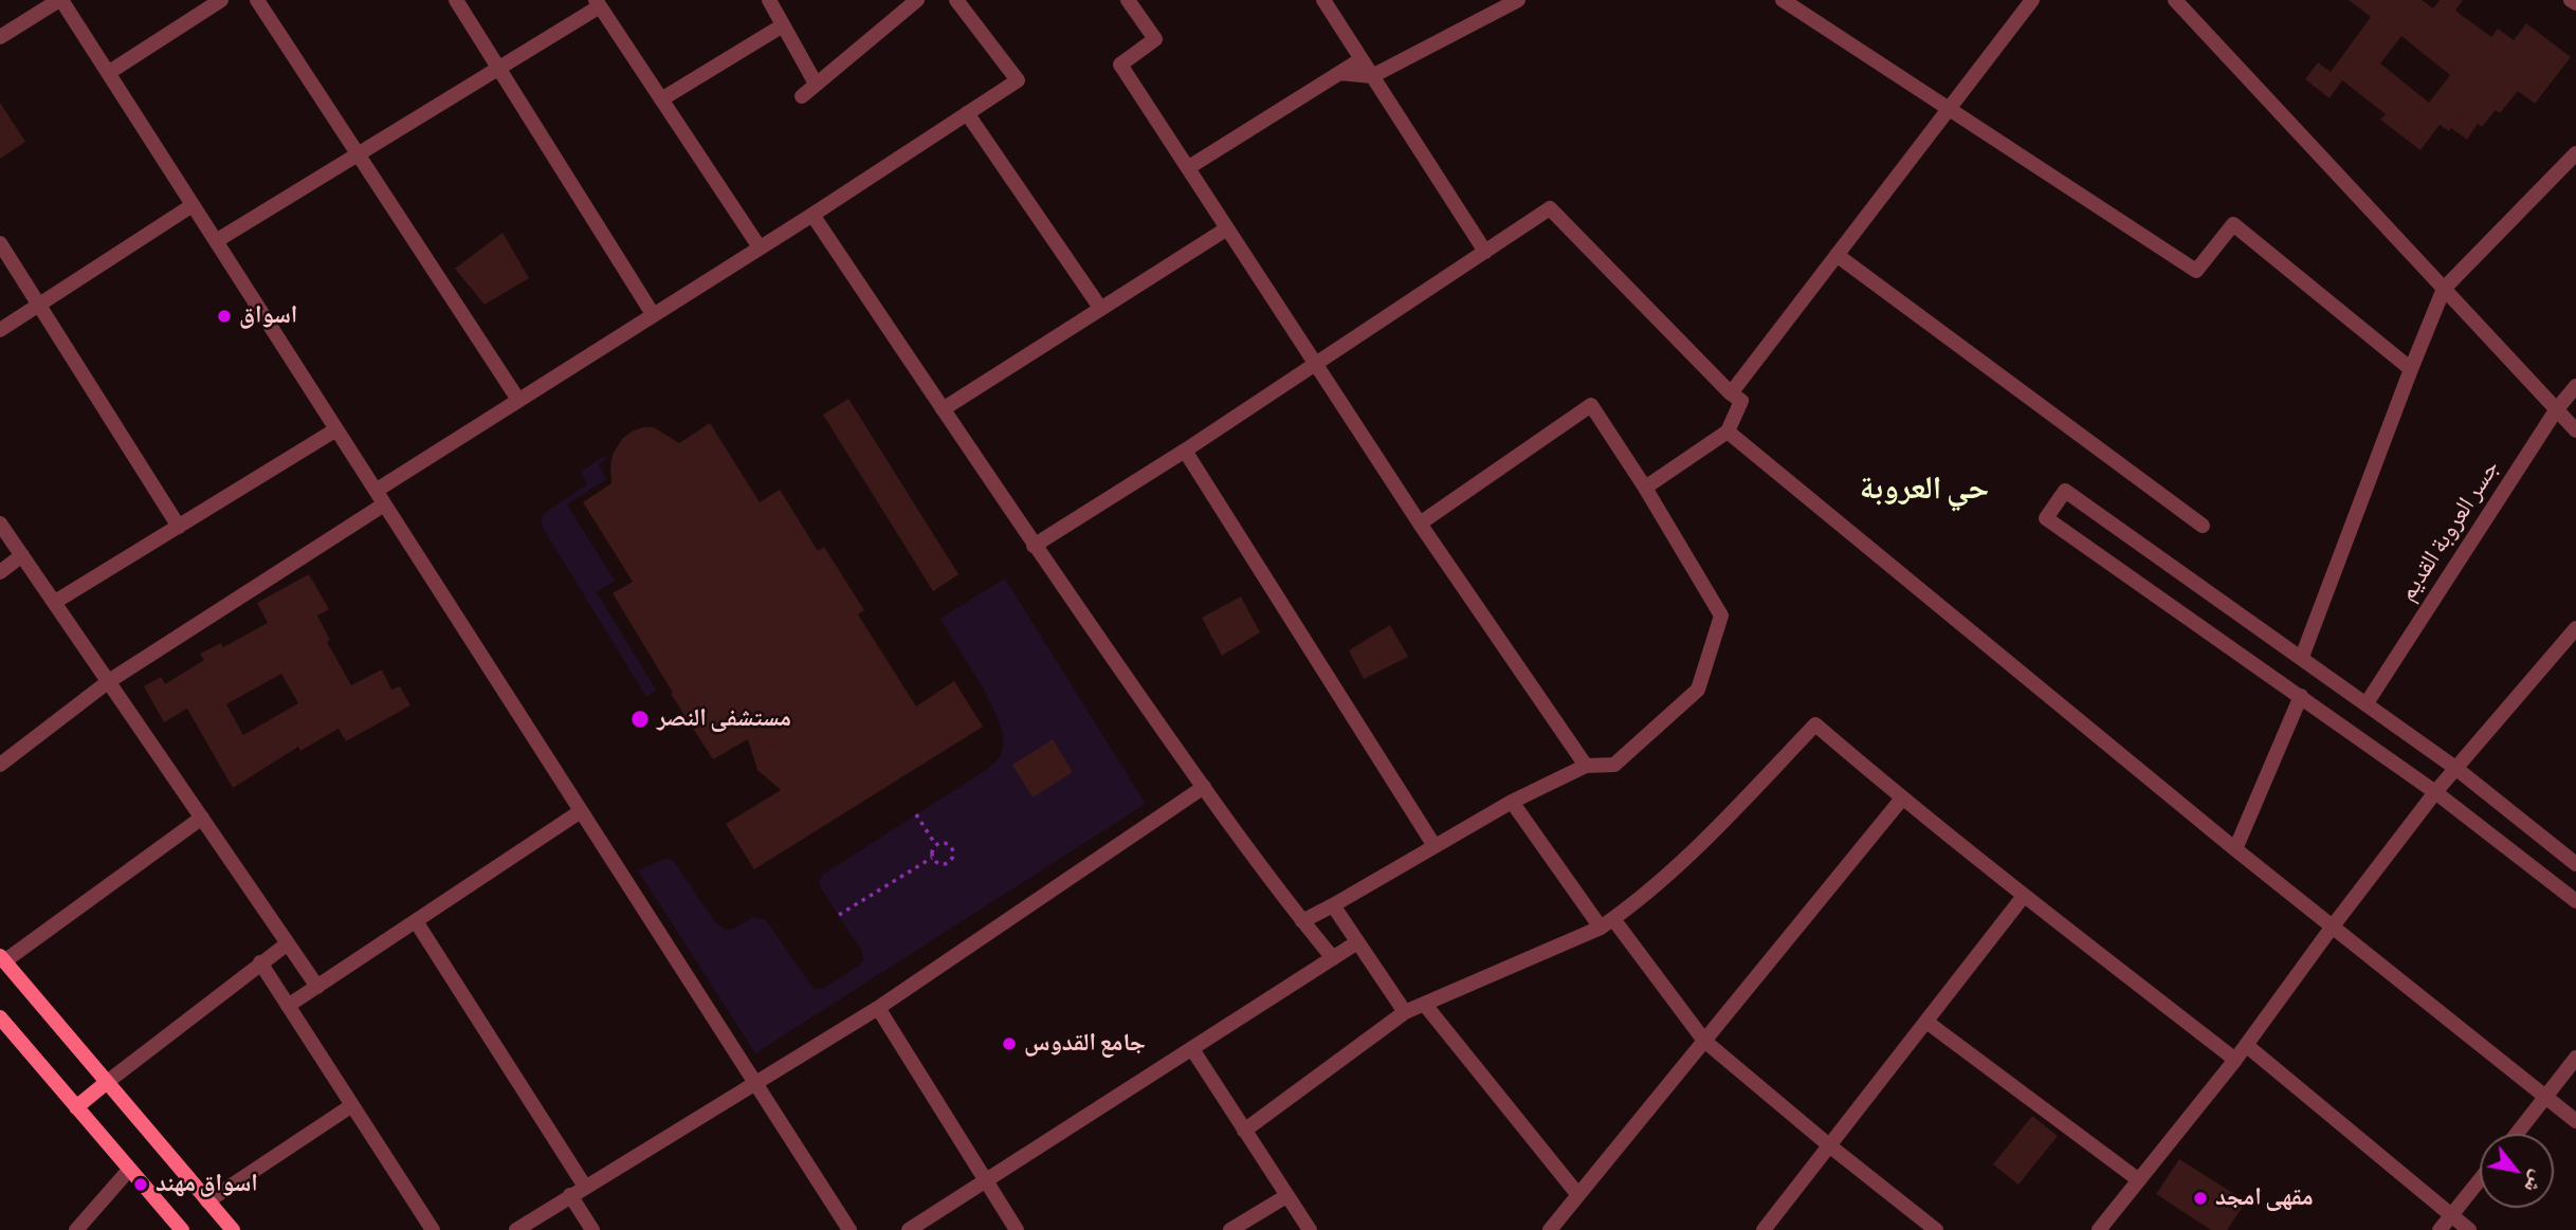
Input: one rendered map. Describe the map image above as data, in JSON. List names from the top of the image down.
{
  "streets": {
    "street": ["جسر العروبة القديم"]
  },
  "districts": ["حي العروبة"],
  "places": [
    "اسواق",
    "مستشفى النصر",
    "جامع القدوس",
    "اسواق مهند",
    "مقهى امجد"
  ],
  "north": "bottom right"
}
